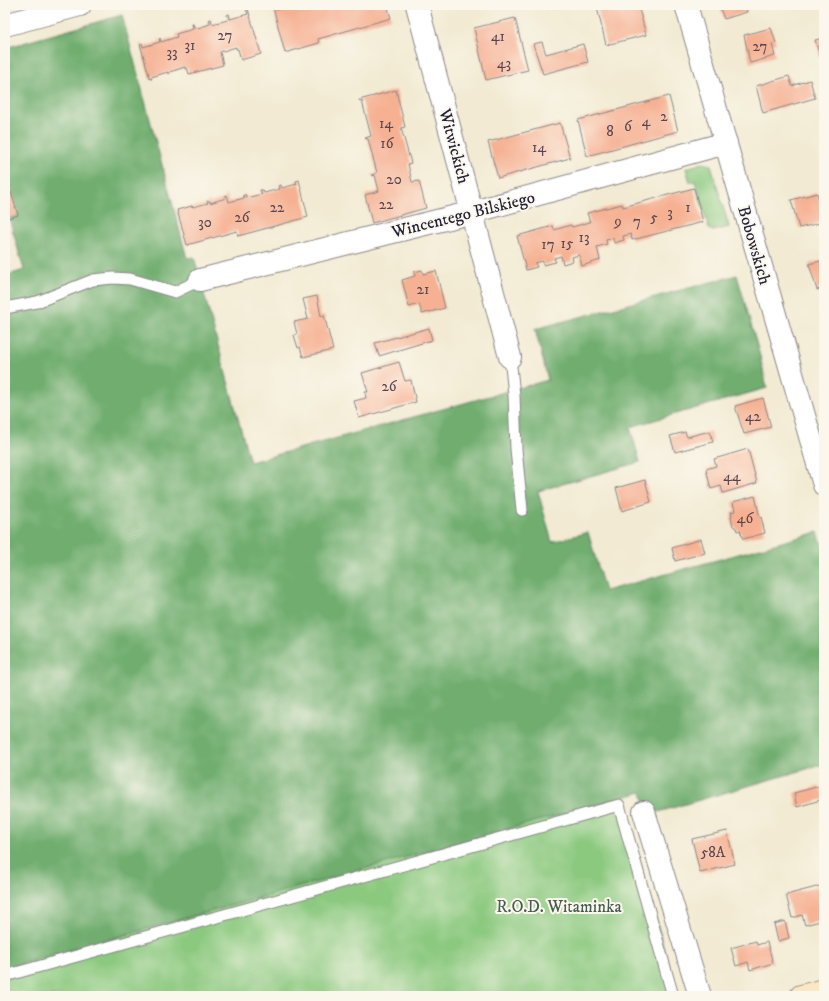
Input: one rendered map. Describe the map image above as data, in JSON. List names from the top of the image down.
{
  "streets": {
    "street": ["Witwickich", "Wincentego Bilskiego", "Bobowskich"]
  },
  "crossings": [
    ["Witwickich", "Wincentego Bilskiego"],
    ["Wincentego Bilskiego", "Bobowskich"]
  ],
  "parks": ["R.O.D. Witaminka"],
  "house_numbers": [
    "27",
    "41",
    "31",
    "27",
    "33",
    "43",
    "2",
    "4",
    "14",
    "6",
    "8",
    "16",
    "14",
    "20",
    "22",
    "22",
    "1",
    "3",
    "26",
    "5",
    "9",
    "7",
    "30",
    "13",
    "15",
    "17",
    "21",
    "26",
    "42",
    "44",
    "46",
    "58A"
  ]
}
